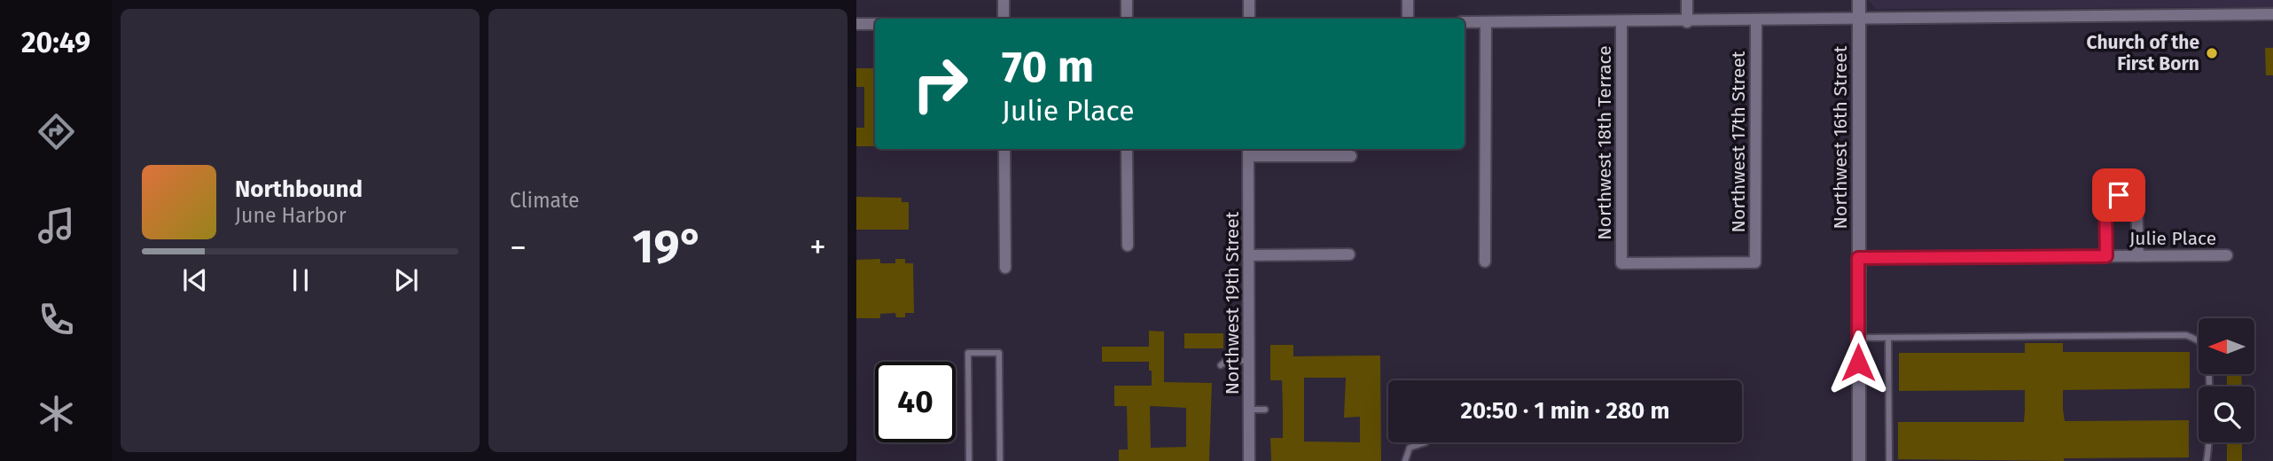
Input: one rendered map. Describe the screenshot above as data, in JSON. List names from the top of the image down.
{
  "streets": {
    "street": [
      "Northwest 16th Street",
      "Northwest 17th Street",
      "Northwest 18th Terrace",
      "Julie Place",
      "Northwest 19th Street"
    ]
  },
  "crossings": [
    ["Northwest 16th Street", "Julie Place"],
    ["Northwest 17th Street", "Northwest 18th Terrace"]
  ],
  "places": ["Church of the First Born"],
  "north": "left",
  "page": {
    "tabs": "20:49",
    "tile": "Climate",
    "turn": ["70 m", "Julie Place"],
    "song": ["Northbound", "June Harbor"],
    "heat": ["−", "19°", "+"],
    "limit": "40",
    "trip": "20:50 · 1 min · 280 m"
  }
}
